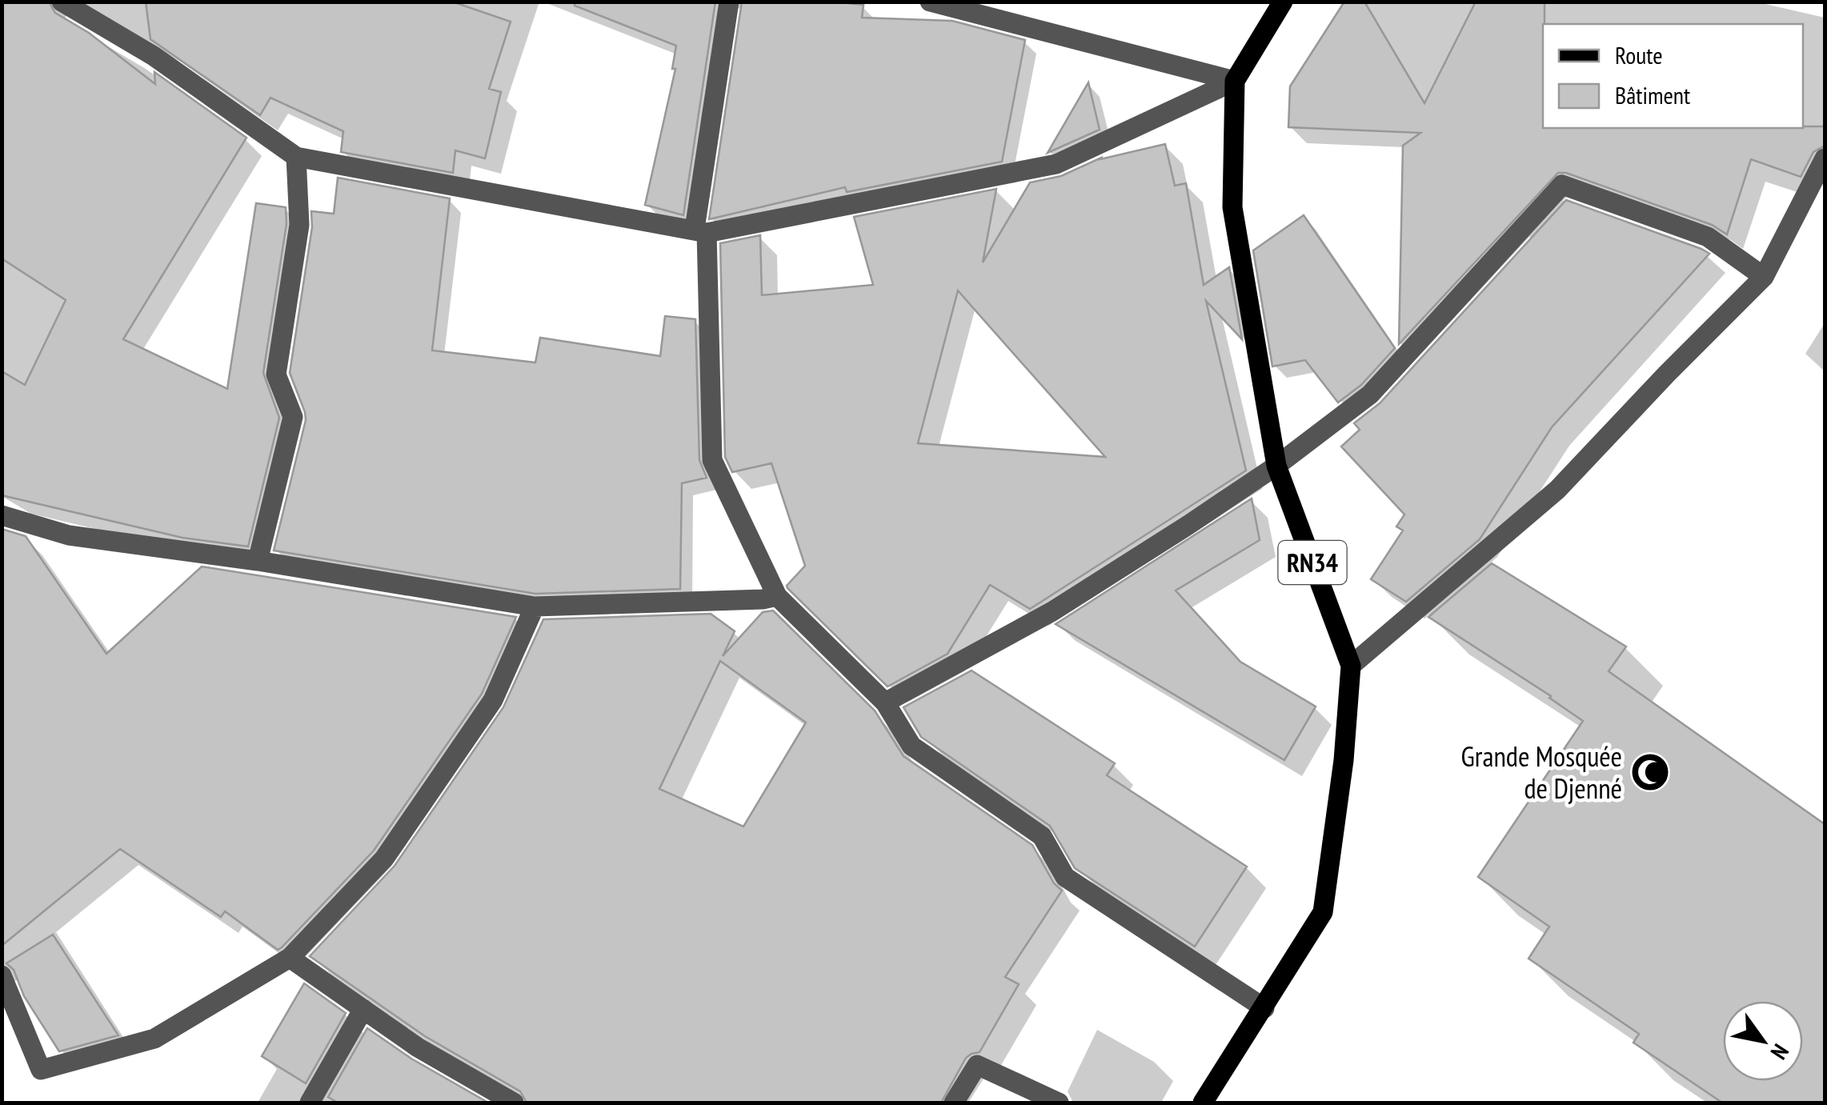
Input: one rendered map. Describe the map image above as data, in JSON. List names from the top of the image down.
{
  "streets": {
    "main road": ["RN34"]
  },
  "places": {
    "mosque": ["Grande Mosquée de Djenné"]
  },
  "legend": ["Route", "Bâtiment"],
  "north": "bottom right"
}
